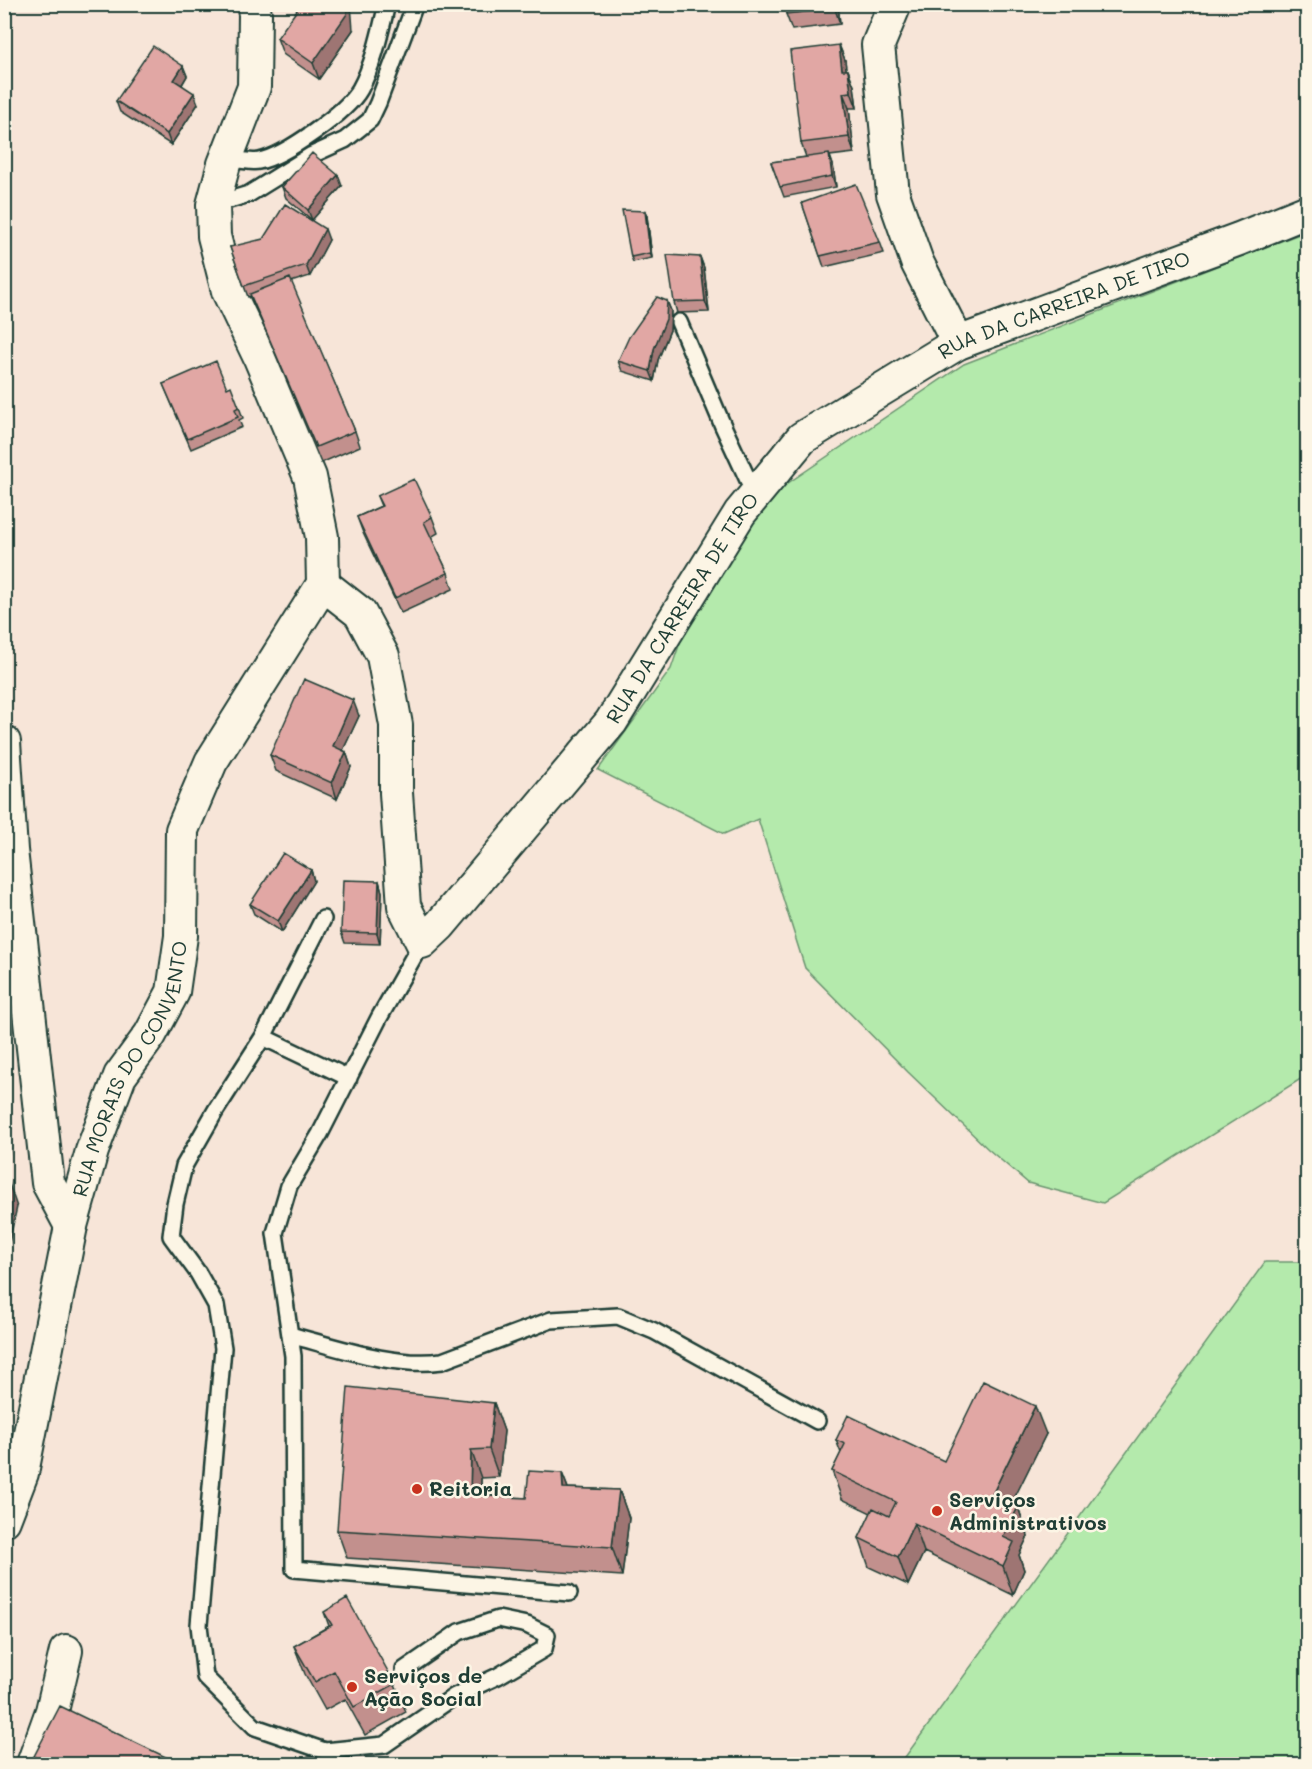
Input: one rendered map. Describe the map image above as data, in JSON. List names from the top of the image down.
{
  "streets": {
    "street": ["RUA DA CARREIRA DE TIRO", "RUA MORAIS DO CONVENTO"]
  },
  "places": ["Reitoria", "Serviços Administrativos", "Serviços de Ação Social"]
}
